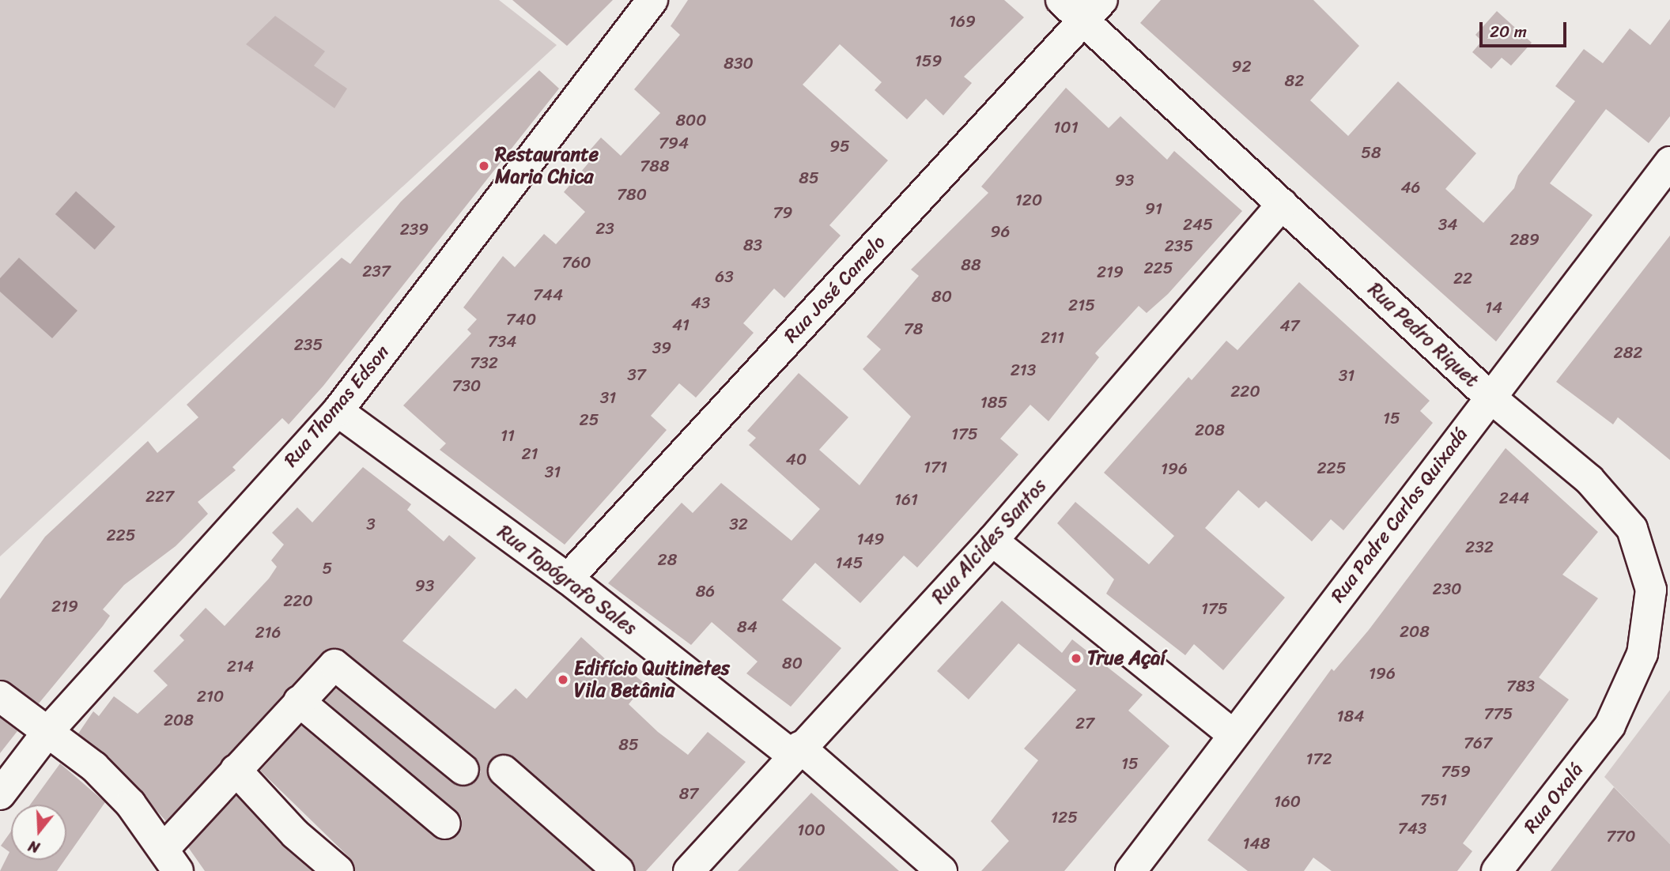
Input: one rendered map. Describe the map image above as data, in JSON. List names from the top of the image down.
{
  "streets": {
    "street": [
      "Rua José Camelo",
      "Rua Pedro Riquet",
      "Rua Thomas Edson",
      "Rua Padre Carlos Quixadá",
      "Rua Alcides Santos",
      "Rua Topógrafo Sales",
      "Rua Oxalá"
    ]
  },
  "crossings": [
    ["Rua José Camelo", "Rua Pedro Riquet"],
    ["Rua José Camelo", "Rua Topógrafo Sales"],
    ["Rua Pedro Riquet", "Rua Padre Carlos Quixadá"],
    ["Rua Pedro Riquet", "Rua Alcides Santos"],
    ["Rua Pedro Riquet", "Rua Oxalá"],
    ["Rua Thomas Edson", "Rua Topógrafo Sales"],
    ["Rua Alcides Santos", "Rua Topógrafo Sales"]
  ],
  "places": ["Restaurante Maria Chica", "True Açaí", "Edifício Quitinetes Vila Betânia"],
  "house_numbers": [
    "169",
    "159",
    "830",
    "92",
    "82",
    "800",
    "101",
    "794",
    "95",
    "58",
    "788",
    "85",
    "93",
    "46",
    "780",
    "120",
    "91",
    "79",
    "245",
    "34",
    "23",
    "239",
    "96",
    "289",
    "83",
    "235",
    "760",
    "88",
    "225",
    "237",
    "219",
    "63",
    "22",
    "744",
    "80",
    "43",
    "215",
    "14",
    "740",
    "41",
    "47",
    "78",
    "211",
    "734",
    "235",
    "39",
    "282",
    "732",
    "213",
    "37",
    "31",
    "730",
    "220",
    "31",
    "185",
    "15",
    "25",
    "208",
    "175",
    "11",
    "21",
    "40",
    "171",
    "225",
    "196",
    "31",
    "227",
    "244",
    "161",
    "3",
    "32",
    "225",
    "149",
    "232",
    "28",
    "145",
    "5",
    "93",
    "230",
    "86",
    "220",
    "219",
    "175",
    "84",
    "208",
    "216",
    "80",
    "214",
    "196",
    "783",
    "210",
    "775",
    "184",
    "208",
    "27",
    "767",
    "85",
    "172",
    "15",
    "759",
    "87",
    "751",
    "160",
    "125",
    "743",
    "100",
    "770",
    "148"
  ],
  "scale_bar": "20 m",
  "north": "bottom"
}
